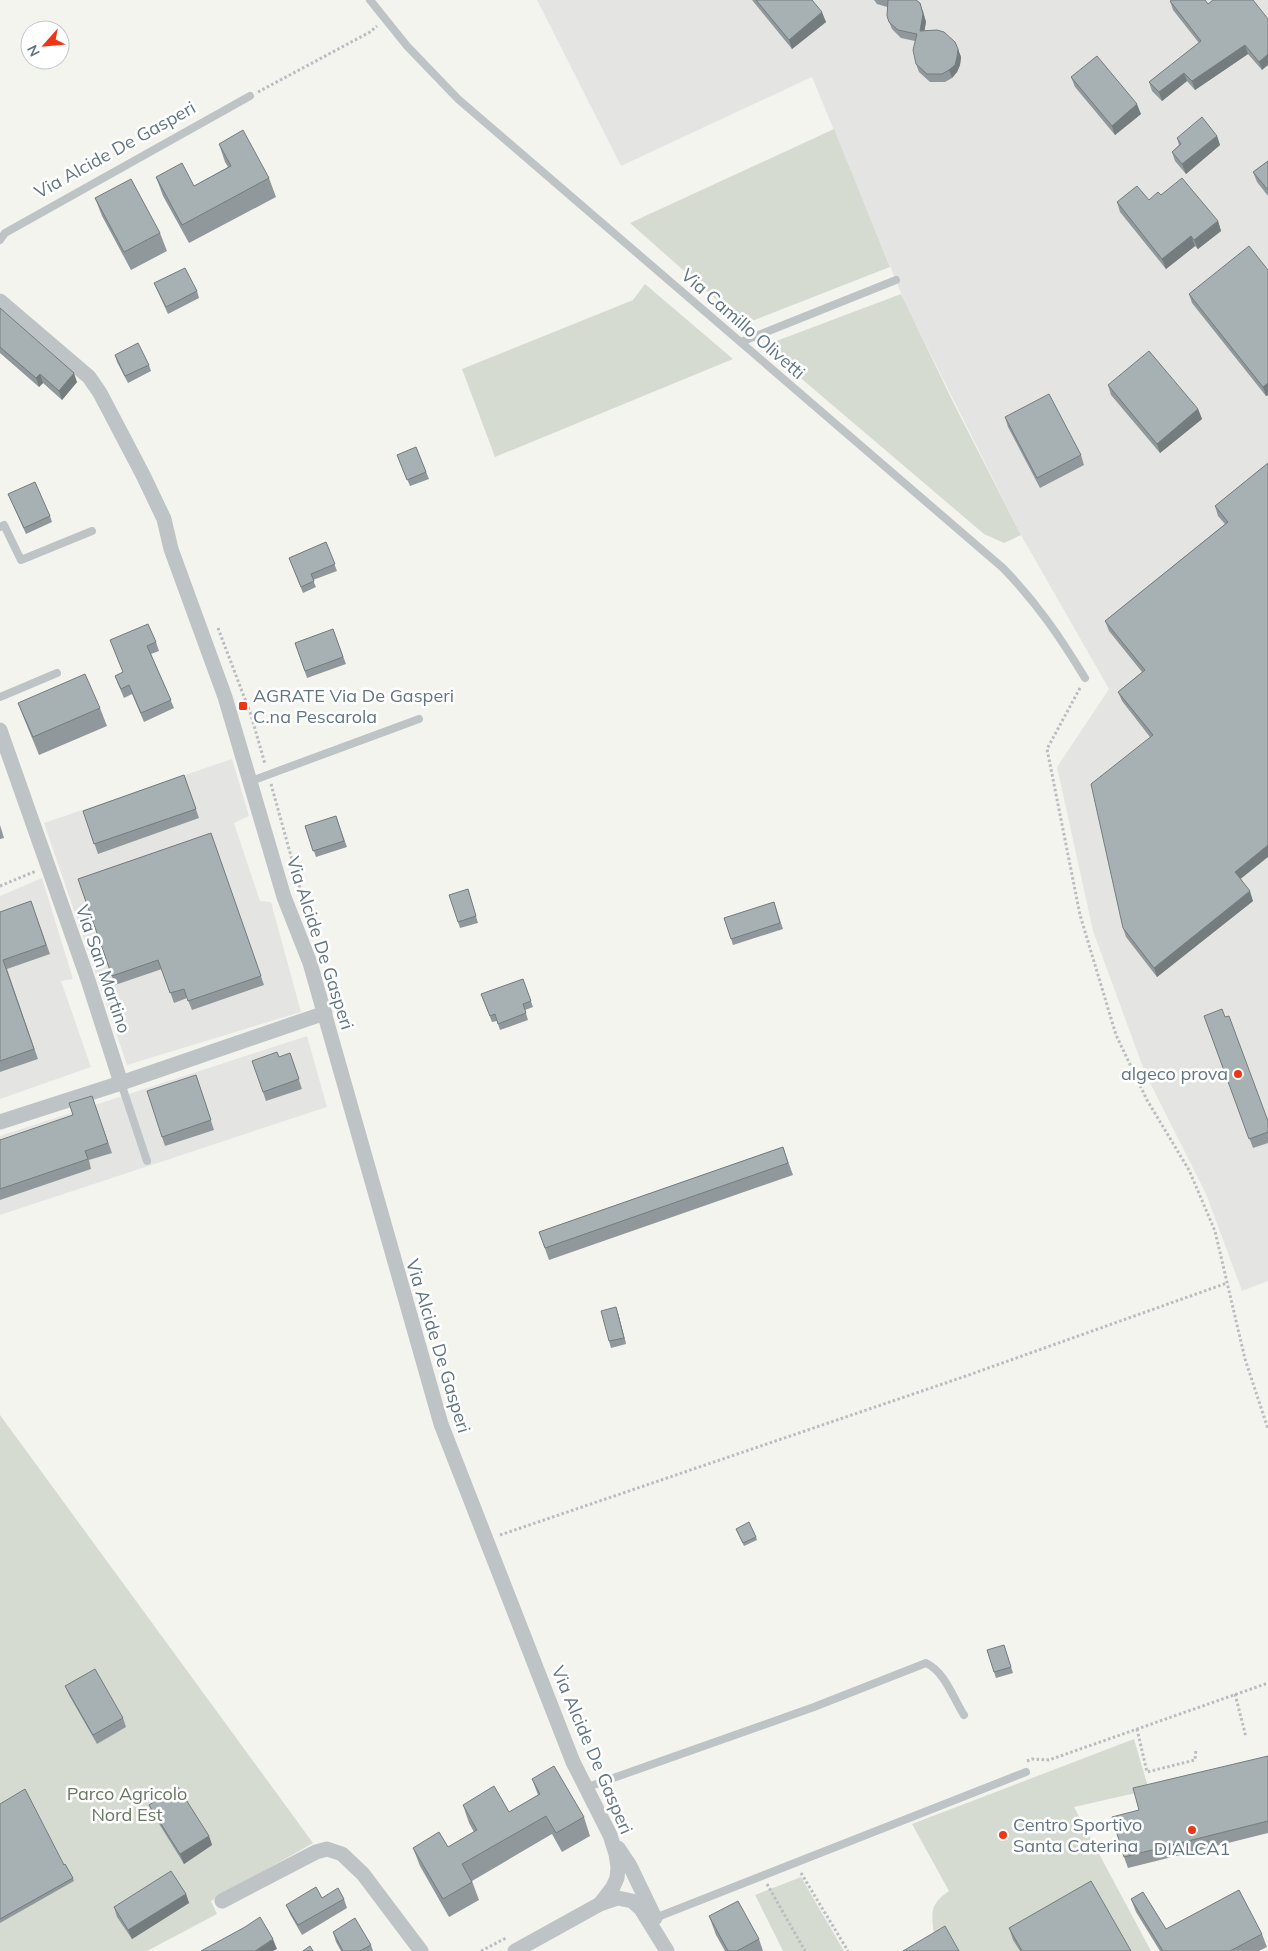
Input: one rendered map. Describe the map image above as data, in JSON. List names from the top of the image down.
{
  "streets": {
    "street": ["Via Alcide De Gasperi", "Via San Martino"],
    "lane": ["Via Camillo Olivetti"]
  },
  "parks": ["Parco Agricolo Nord Est"],
  "places": {
    "transit": ["AGRATE Via De Gasperi C.na Pescarola"],
    "other": ["algeco prova", "DIALCA1", "Centro Sportivo Santa Caterina"]
  },
  "north": "bottom left"
}
